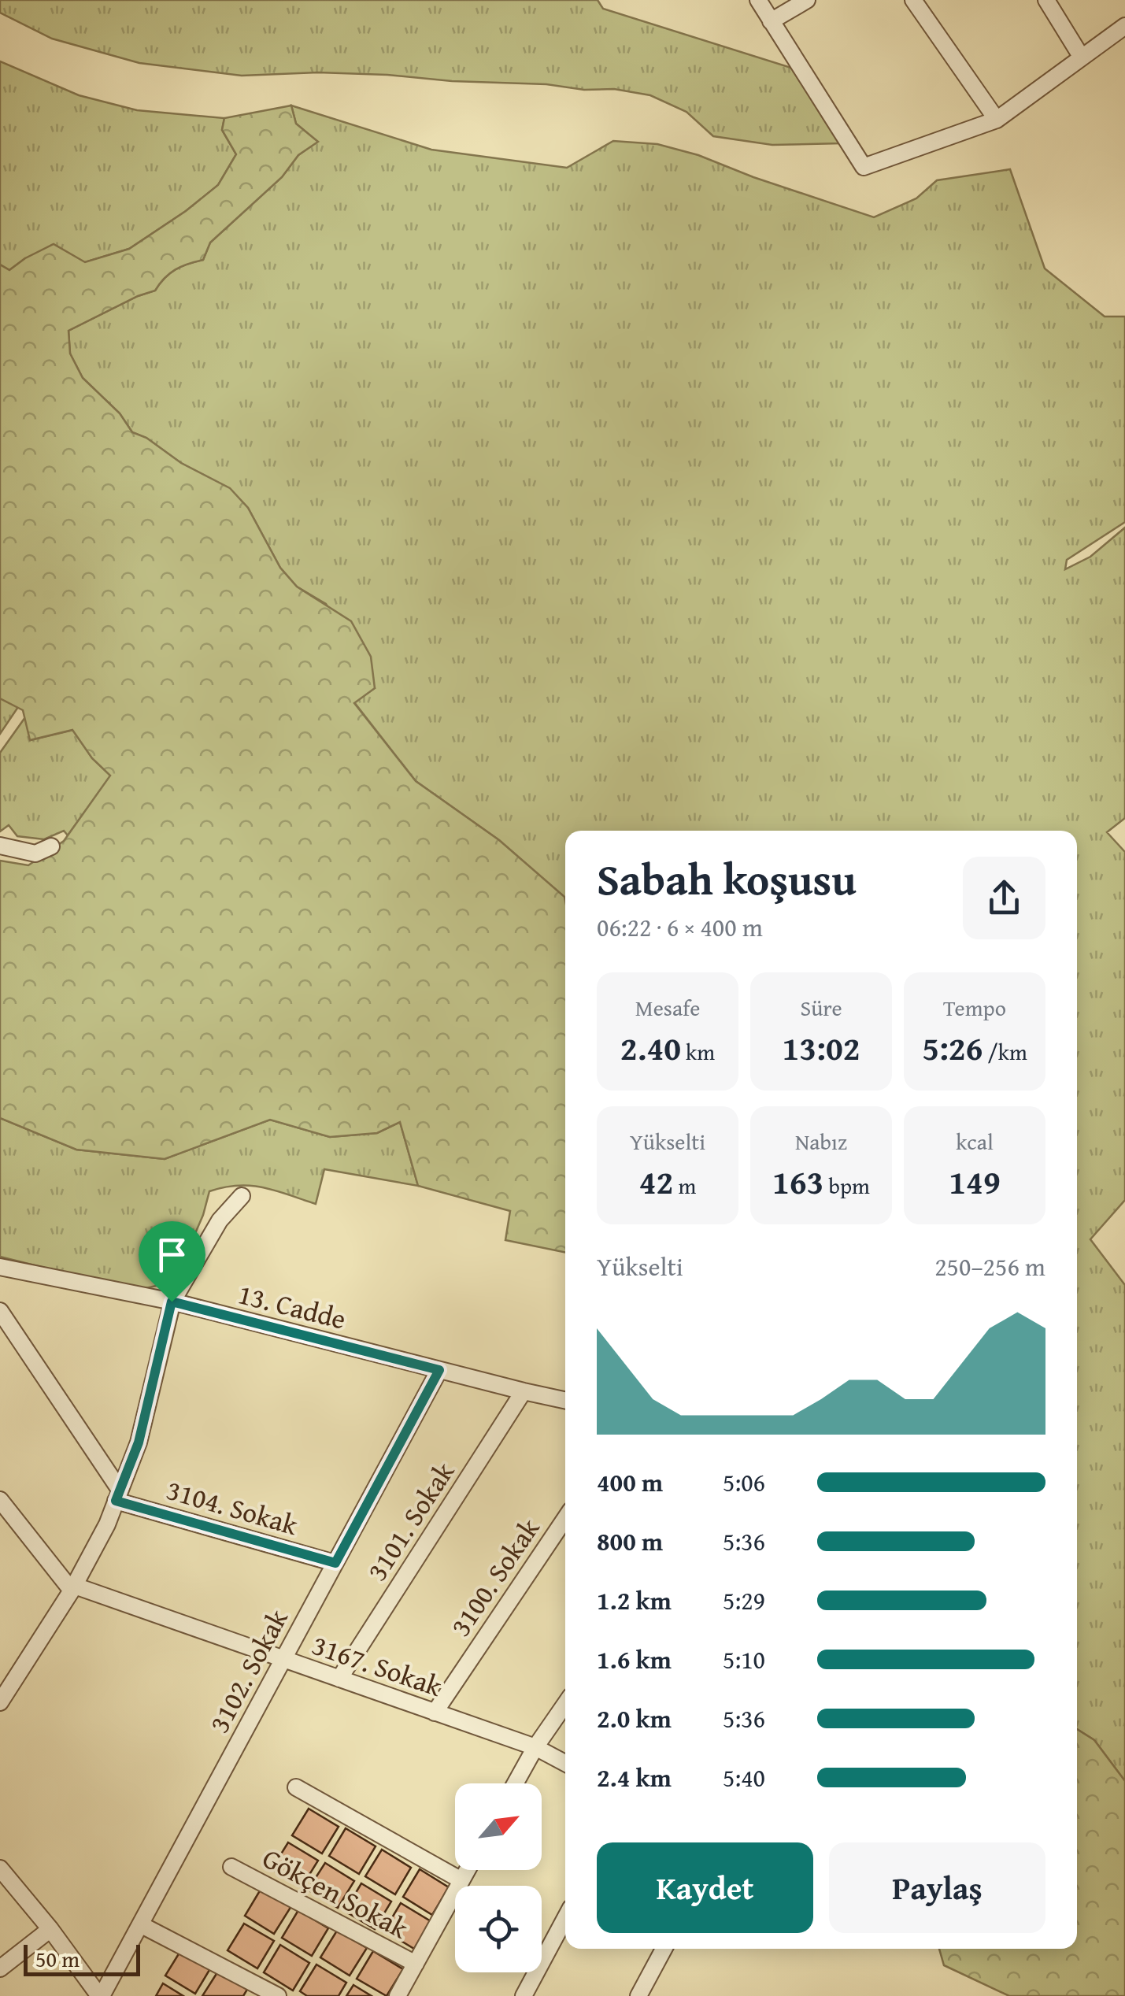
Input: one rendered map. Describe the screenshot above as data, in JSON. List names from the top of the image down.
{
  "streets": {
    "street": [
      "13. Cadde",
      "3104. Sokak",
      "3101. Sokak",
      "3100. Sokak",
      "3167. Sokak",
      "3102. Sokak",
      "Gökçen Sokak"
    ]
  },
  "crossings": [
    ["13. Cadde", "3101. Sokak"],
    ["13. Cadde", "3102. Sokak"],
    ["3104. Sokak", "3102. Sokak"],
    ["3101. Sokak", "3167. Sokak"],
    ["3100. Sokak", "3167. Sokak"],
    ["3167. Sokak", "3102. Sokak"]
  ],
  "scale_bar": "50 m",
  "north": "top right",
  "page": {
    "heading": ["Sabah koşusu", "06:22 · 6 × 400 m"],
    "stats": [
      ["Mesafe", "2.40 km"],
      ["Süre", "13:02"],
      ["Tempo", "5:26 /km"],
      ["Yükselti", "42 m"],
      ["Nabız", "163 bpm"],
      ["kcal", "149"]
    ],
    "chart": ["Yükselti", "250–256 m"],
    "list": [
      {
        "name": "400 m",
        "note": "5:06"
      },
      {
        "name": "800 m",
        "note": "5:36"
      },
      {
        "name": "1.2 km",
        "note": "5:29"
      },
      {
        "name": "1.6 km",
        "note": "5:10"
      },
      {
        "name": "2.0 km",
        "note": "5:36"
      },
      {
        "name": "2.4 km",
        "note": "5:40"
      }
    ],
    "buttons": ["Kaydet", "Paylaş"],
    "scale": "50 m"
  }
}
